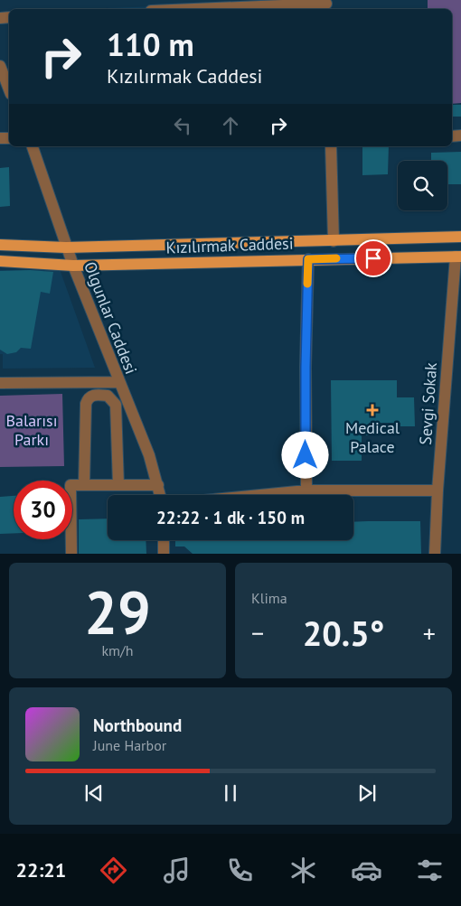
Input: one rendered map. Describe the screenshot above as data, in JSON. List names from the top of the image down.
{
  "streets": {
    "main road": ["Kızılırmak Caddesi"],
    "street": ["Olgunlar Caddesi", "Sevgi Sokak"]
  },
  "crossings": [
    ["Kızılırmak Caddesi", "Olgunlar Caddesi"],
    ["Kızılırmak Caddesi", "Sevgi Sokak"]
  ],
  "parks": ["Balarısı Parkı"],
  "places": {
    "health": ["Medical Palace"]
  },
  "page": {
    "turn": ["110 m", "Kızılırmak Caddesi"],
    "limit": "30",
    "trip": "22:22 · 1 dk · 150 m",
    "tile": [
      ["29", "km/h"],
      "Klima"
    ],
    "heat": ["−", "20.5°", "+"],
    "song": ["Northbound", "June Harbor"],
    "tabs": "22:21"
  }
}
